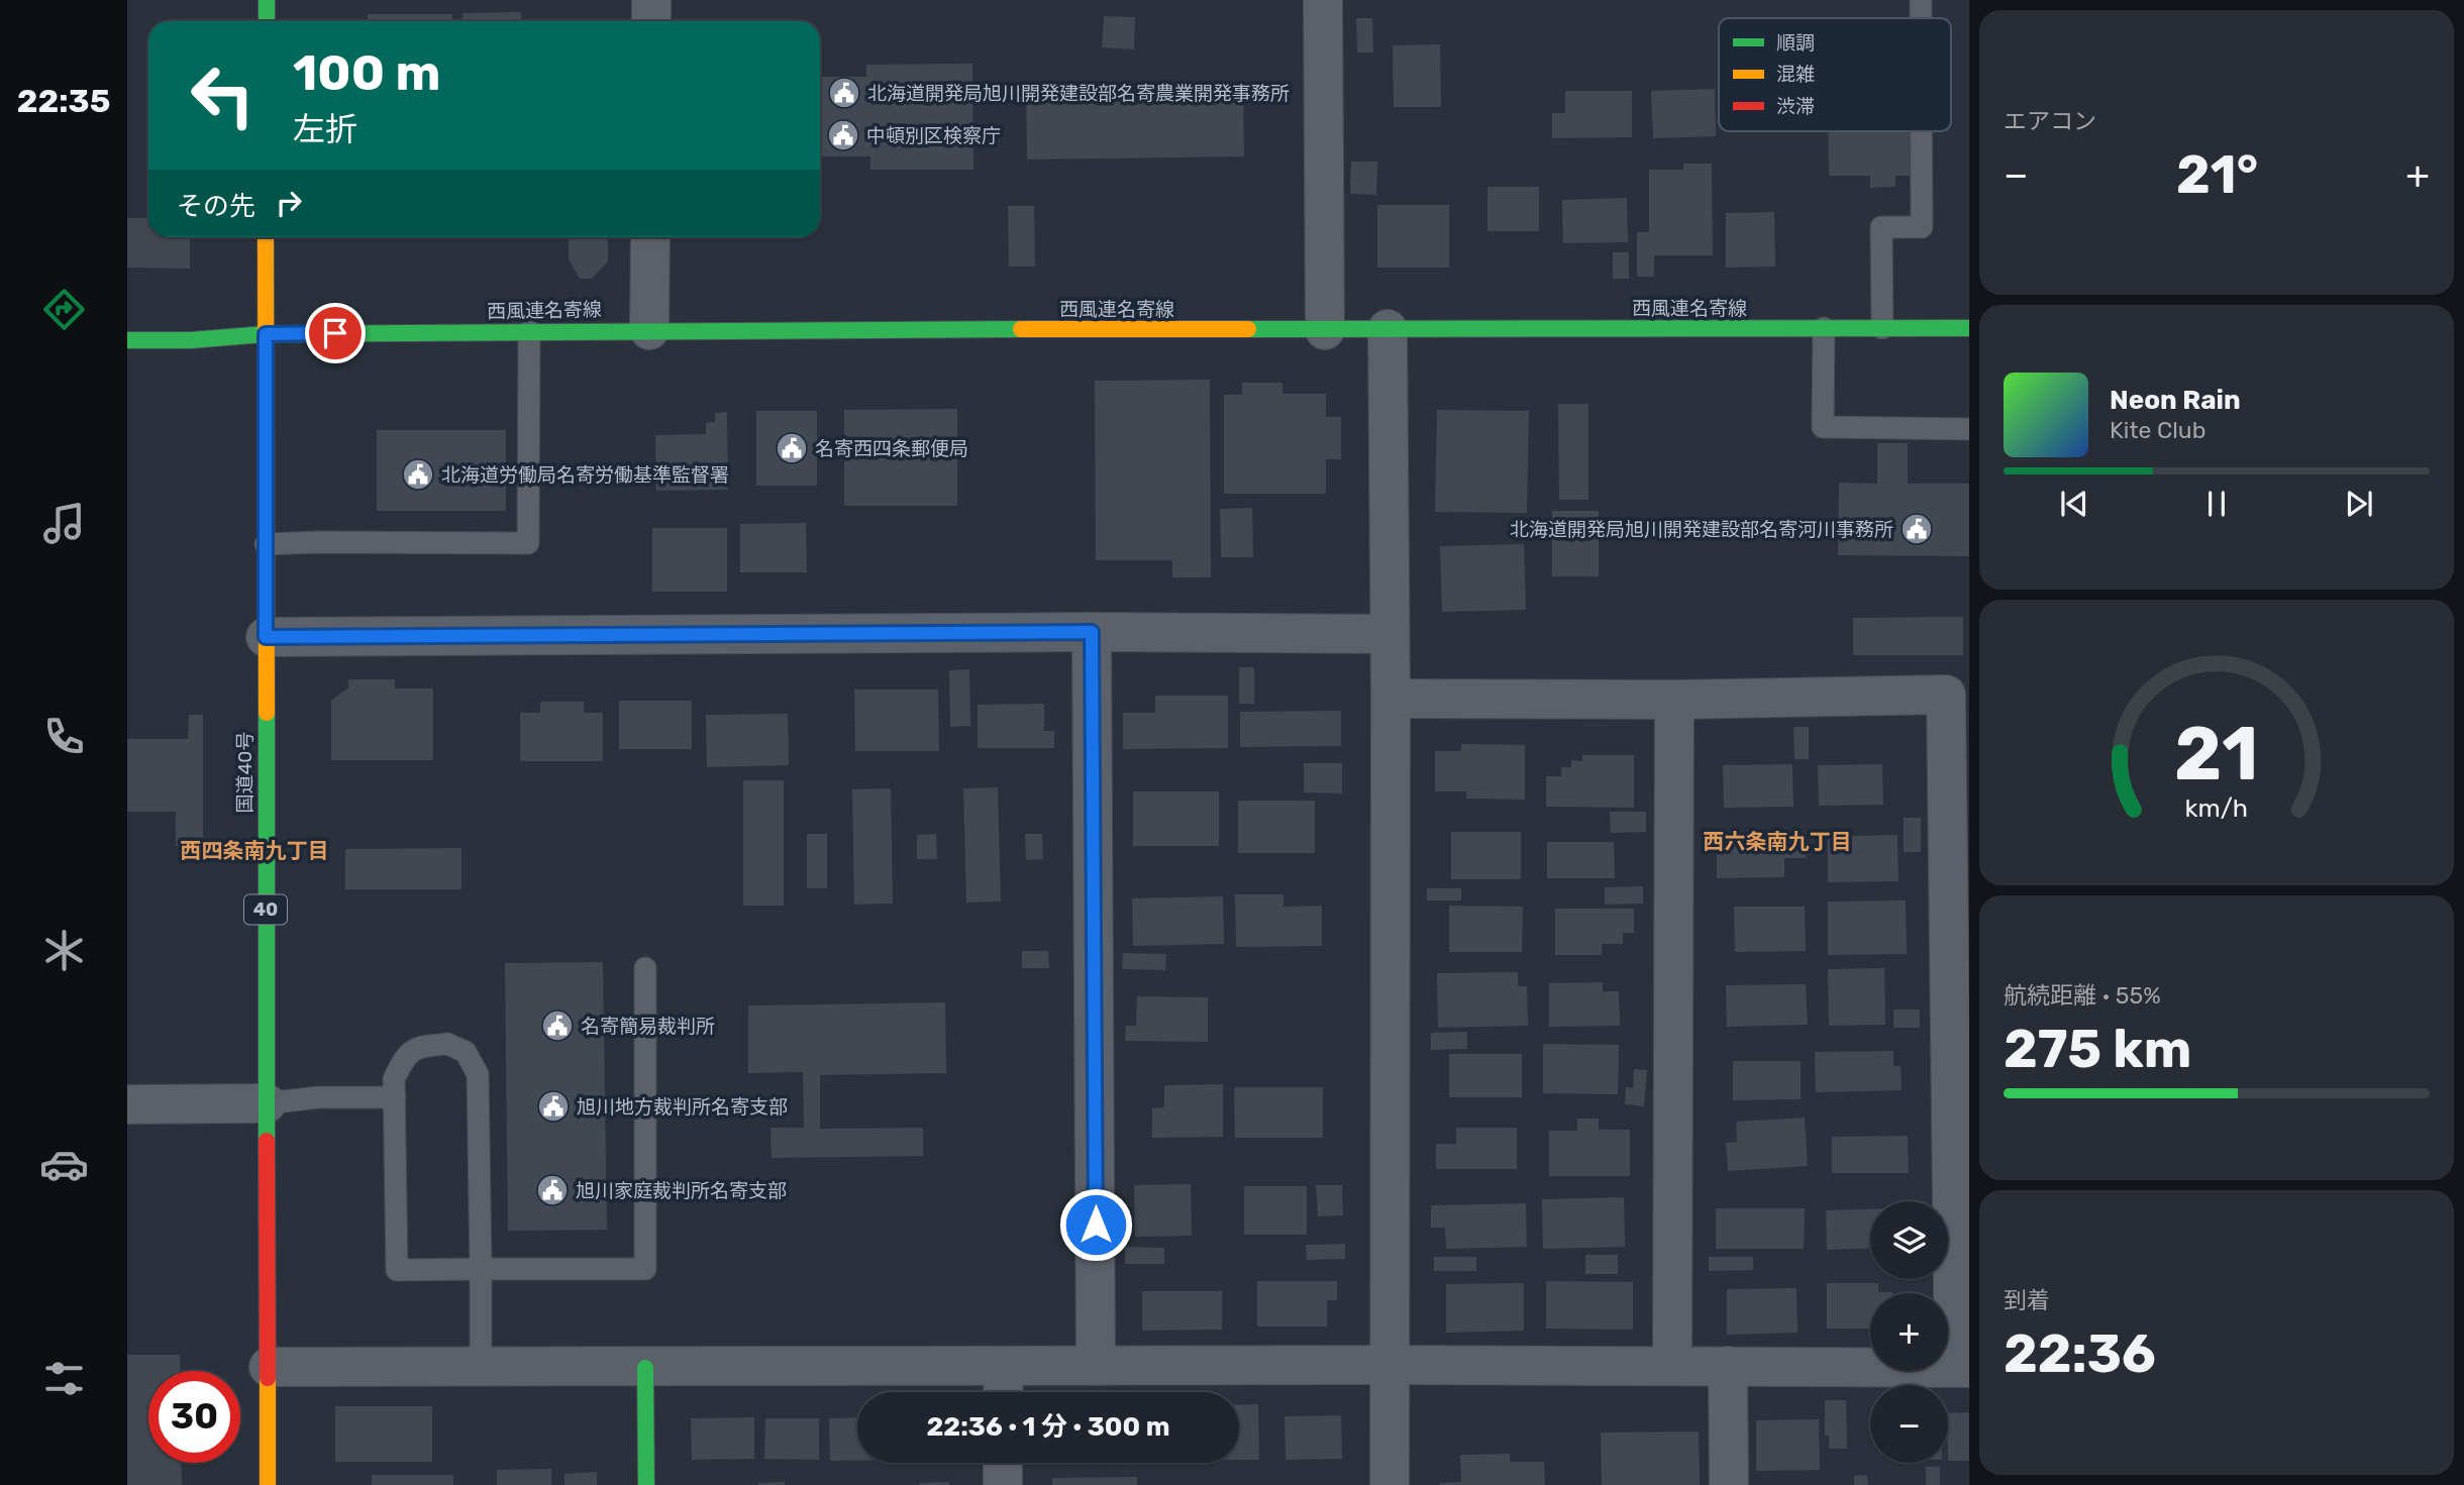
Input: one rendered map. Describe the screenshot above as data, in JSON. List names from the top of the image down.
{
  "streets": {
    "main road": ["西風連名寄線", "国道40号", "40"]
  },
  "crossings": [
    ["西風連名寄線", "国道40号"]
  ],
  "districts": ["西六条南九丁目", "西四条南九丁目"],
  "places": {
    "public building": [
      "北海道開発局旭川開発建設部名寄農業開発事務所",
      "中頓別区検察庁",
      "名寄西四条郵便局",
      "北海道労働局名寄労働基準監督署",
      "北海道開発局旭川開発建設部名寄河川事務所",
      "名寄簡易裁判所",
      "旭川地方裁判所名寄支部",
      "旭川家庭裁判所名寄支部"
    ]
  },
  "legend": ["順調", "混雑", "渋滞"],
  "page": {
    "tabs": "22:35",
    "tile": [
      "エアコン",
      ["航続距離 · 55%", "275 km"],
      ["到着", "22:36"]
    ],
    "turn": ["100 m", "左折"],
    "heat": ["−", "21°", "+"],
    "then": "その先",
    "song": ["Neon Rain", "Kite Club"],
    "map_buttons": ["+", "−"],
    "limit": "30",
    "trip": "22:36 · 1 分 · 300 m",
    "gauge": ["21", "km/h"]
  }
}
